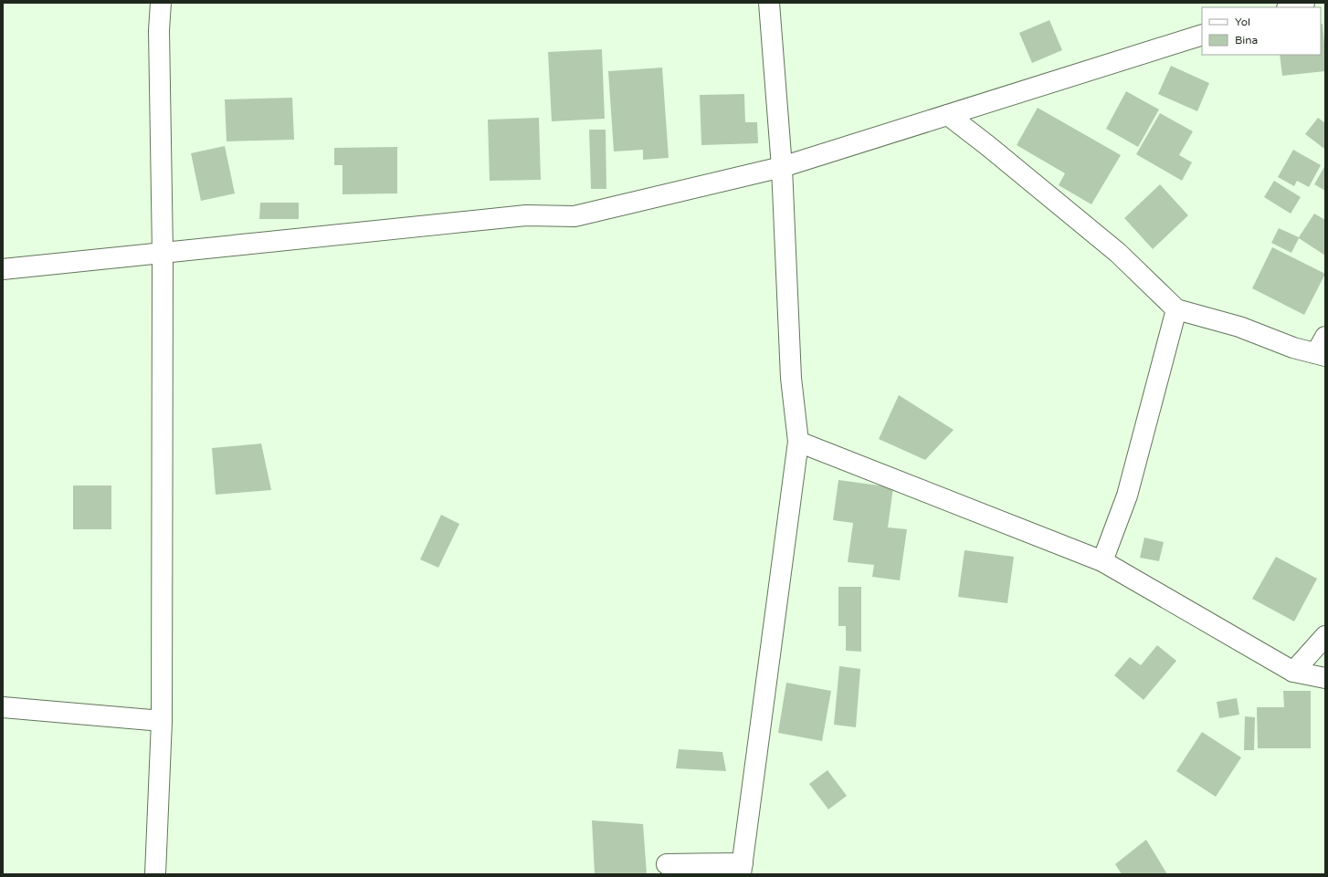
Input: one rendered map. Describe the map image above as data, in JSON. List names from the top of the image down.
{
  "legend": ["Yol", "Bina"]
}
